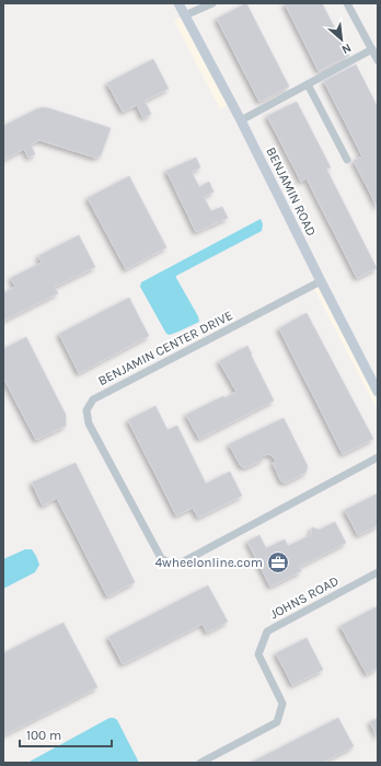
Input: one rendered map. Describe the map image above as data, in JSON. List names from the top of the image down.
{
  "streets": {
    "street": ["BENJAMIN ROAD", "BENJAMIN CENTER DRIVE", "JOHNS ROAD"]
  },
  "crossings": [
    ["BENJAMIN ROAD", "BENJAMIN CENTER DRIVE"]
  ],
  "places": {
    "office": ["4wheelonline.com"]
  },
  "scale_bar": "100 m",
  "north": "bottom right"
}
